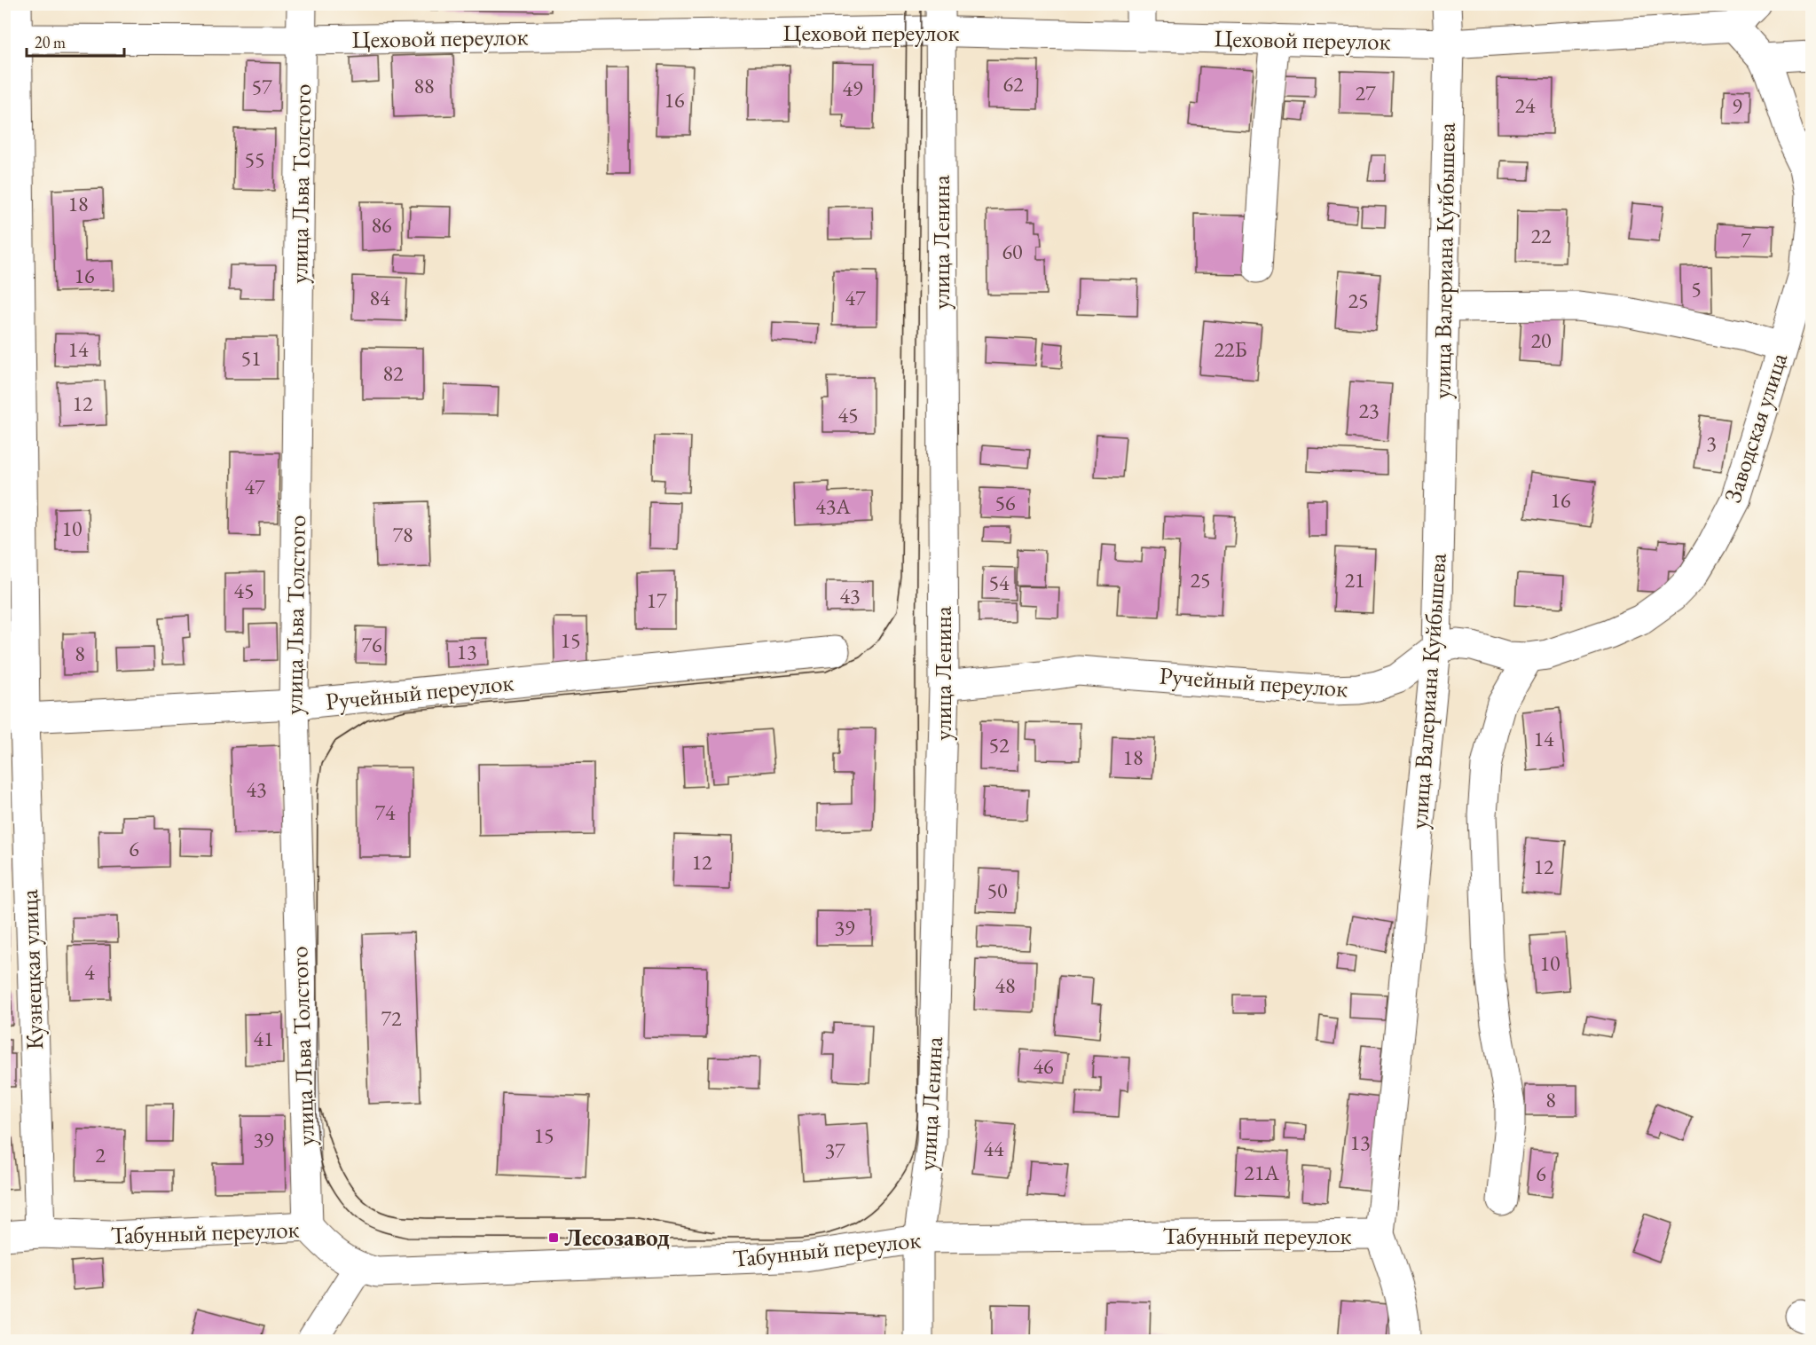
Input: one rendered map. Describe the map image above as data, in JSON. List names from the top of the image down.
{
  "streets": {
    "street": [
      "Цеховой переулок",
      "улица Льва Толстого",
      "улица Ленина",
      "улица Валериана Куйбышева",
      "Заводская улица",
      "Ручейный переулок",
      "Кузнецкая улица",
      "Табунный переулок"
    ]
  },
  "crossings": [
    ["Цеховой переулок", "улица Льва Толстого"],
    ["Цеховой переулок", "улица Ленина"],
    ["Цеховой переулок", "улица Валериана Куйбышева"],
    ["Цеховой переулок", "Заводская улица"],
    ["Цеховой переулок", "Кузнецкая улица"],
    ["улица Льва Толстого", "Ручейный переулок"],
    ["улица Льва Толстого", "Табунный переулок"],
    ["улица Ленина", "Ручейный переулок"],
    ["улица Ленина", "Табунный переулок"],
    ["улица Валериана Куйбышева", "Ручейный переулок"],
    ["улица Валериана Куйбышева", "Табунный переулок"],
    ["Ручейный переулок", "Кузнецкая улица"],
    ["Кузнецкая улица", "Табунный переулок"]
  ],
  "places": {
    "transit": ["Лесозавод"]
  },
  "house_numbers": [
    "62",
    "88",
    "57",
    "49",
    "27",
    "16",
    "24",
    "9",
    "55",
    "18",
    "86",
    "22",
    "7",
    "60",
    "16",
    "5",
    "84",
    "47",
    "25",
    "20",
    "14",
    "22Б",
    "51",
    "82",
    "12",
    "23",
    "45",
    "3",
    "47",
    "16",
    "56",
    "43А",
    "10",
    "78",
    "25",
    "21",
    "54",
    "45",
    "43",
    "17",
    "15",
    "76",
    "13",
    "8",
    "14",
    "52",
    "18",
    "43",
    "74",
    "6",
    "12",
    "12",
    "50",
    "39",
    "10",
    "4",
    "48",
    "72",
    "41",
    "46",
    "8",
    "15",
    "39",
    "13",
    "44",
    "37",
    "2",
    "21А",
    "6"
  ],
  "scale_bar": "20 m"
}
